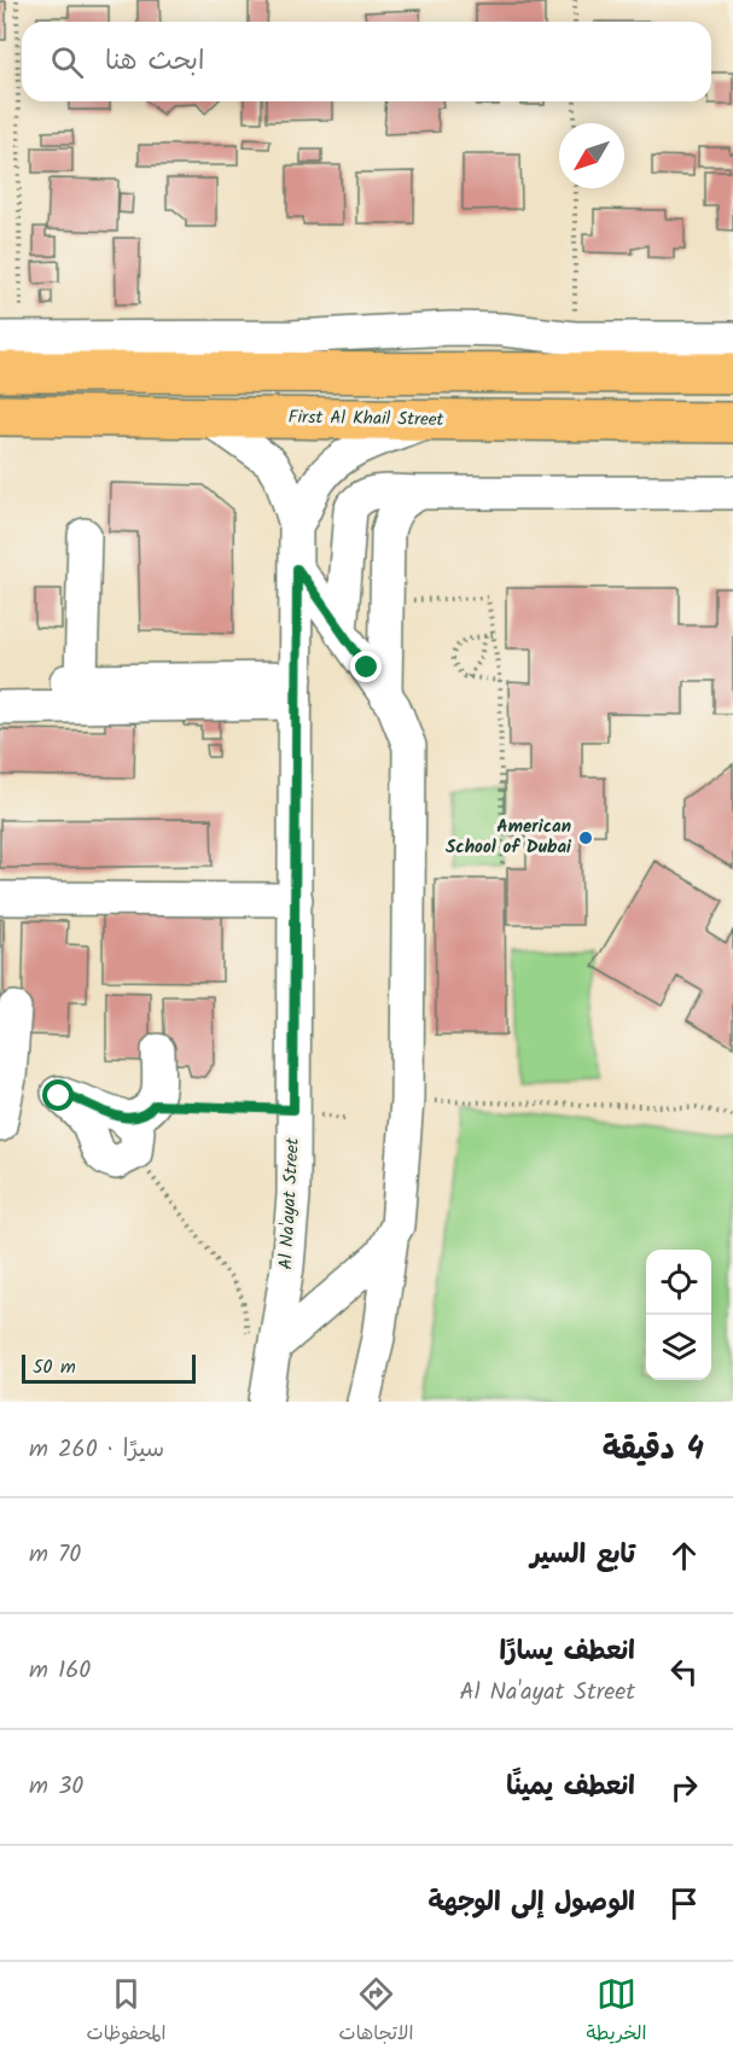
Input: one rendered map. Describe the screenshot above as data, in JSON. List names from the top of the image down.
{
  "streets": {
    "main road": ["First Al Khail Street"],
    "street": ["Al Na'ayat Street"]
  },
  "crossings": [
    ["First Al Khail Street", "Al Na'ayat Street"]
  ],
  "places": ["American School of Dubai"],
  "scale_bar": "50 m",
  "north": "bottom left",
  "page": {
    "search": "ابحث هنا",
    "scale": "50 m",
    "heading": ["4 دقيقة", "سيرًا · 260 m"],
    "list": [
      ["تابع السير", "70 m"],
      ["انعطف يسارًا", "Al Na'ayat Street", "160 m"],
      ["انعطف يمينًا", "30 m"],
      "الوصول إلى الوجهة"
    ],
    "nav": ["الخريطة", "الاتجاهات", "المحفوظات"]
  }
}
